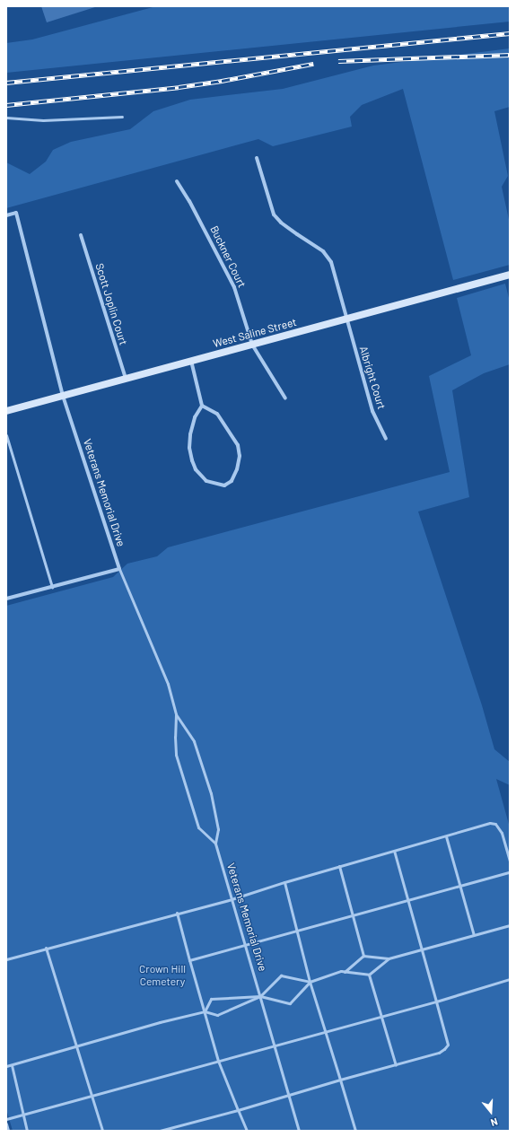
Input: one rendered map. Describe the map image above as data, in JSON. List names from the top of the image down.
{
  "streets": {
    "street": [
      "Buckner Court",
      "Scott Joplin Court",
      "West Saline Street",
      "Albright Court",
      "Veterans Memorial Drive"
    ]
  },
  "crossings": [
    ["Buckner Court", "West Saline Street"],
    ["Scott Joplin Court", "West Saline Street"],
    ["West Saline Street", "Albright Court"],
    ["West Saline Street", "Veterans Memorial Drive"]
  ],
  "parks": ["Crown Hill Cemetery"],
  "north": "bottom"
}
